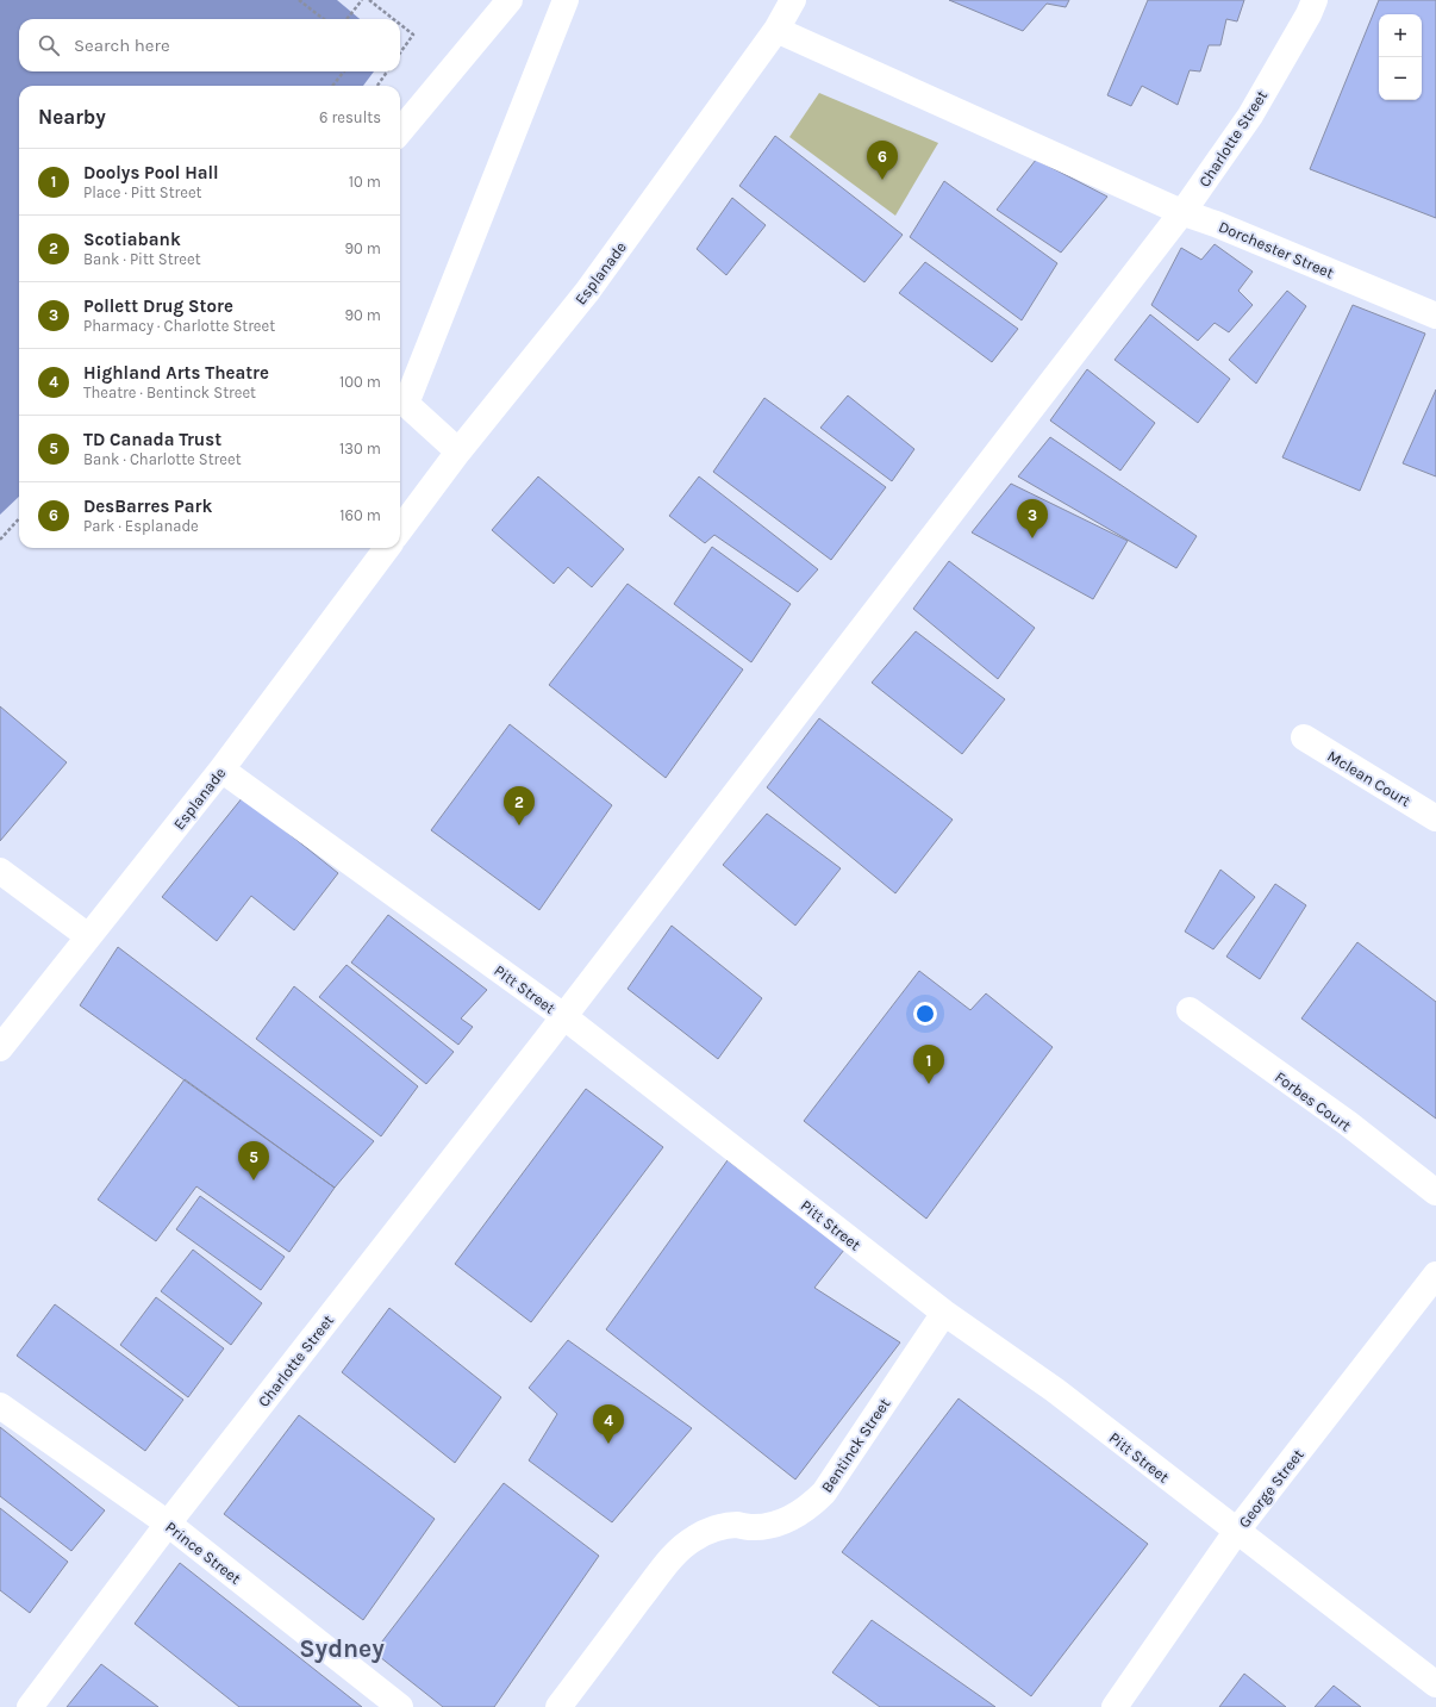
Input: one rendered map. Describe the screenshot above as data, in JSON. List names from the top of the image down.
{
  "streets": {
    "street": [
      "Charlotte Street",
      "Dorchester Street",
      "Esplanade",
      "Mclean Court",
      "Pitt Street",
      "Forbes Court",
      "Bentinck Street",
      "George Street",
      "Prince Street"
    ]
  },
  "crossings": [
    ["Charlotte Street", "Dorchester Street"],
    ["Charlotte Street", "Pitt Street"],
    ["Charlotte Street", "Prince Street"],
    ["Dorchester Street", "Esplanade"],
    ["Esplanade", "Pitt Street"],
    ["Pitt Street", "Bentinck Street"],
    ["Pitt Street", "George Street"]
  ],
  "districts": ["Sydney"],
  "page": {
    "map_buttons": ["+", "−"],
    "search": "Search here",
    "heading": ["Nearby", "6 results"],
    "pins": [
      "6",
      "3",
      "2",
      "1",
      "5",
      "4"
    ],
    "list": [
      {
        "mark": "1",
        "name": "Doolys Pool Hall",
        "note": "Place · Pitt Street",
        "value": "10 m"
      },
      {
        "mark": "2",
        "name": "Scotiabank",
        "note": "Bank · Pitt Street",
        "value": "90 m"
      },
      {
        "mark": "3",
        "name": "Pollett Drug Store",
        "note": "Pharmacy · Charlotte Street",
        "value": "90 m"
      },
      {
        "mark": "4",
        "name": "Highland Arts Theatre",
        "note": "Theatre · Bentinck Street",
        "value": "100 m"
      },
      {
        "mark": "5",
        "name": "TD Canada Trust",
        "note": "Bank · Charlotte Street",
        "value": "130 m"
      },
      {
        "mark": "6",
        "name": "DesBarres Park",
        "note": "Park · Esplanade",
        "value": "160 m"
      }
    ]
  }
}
